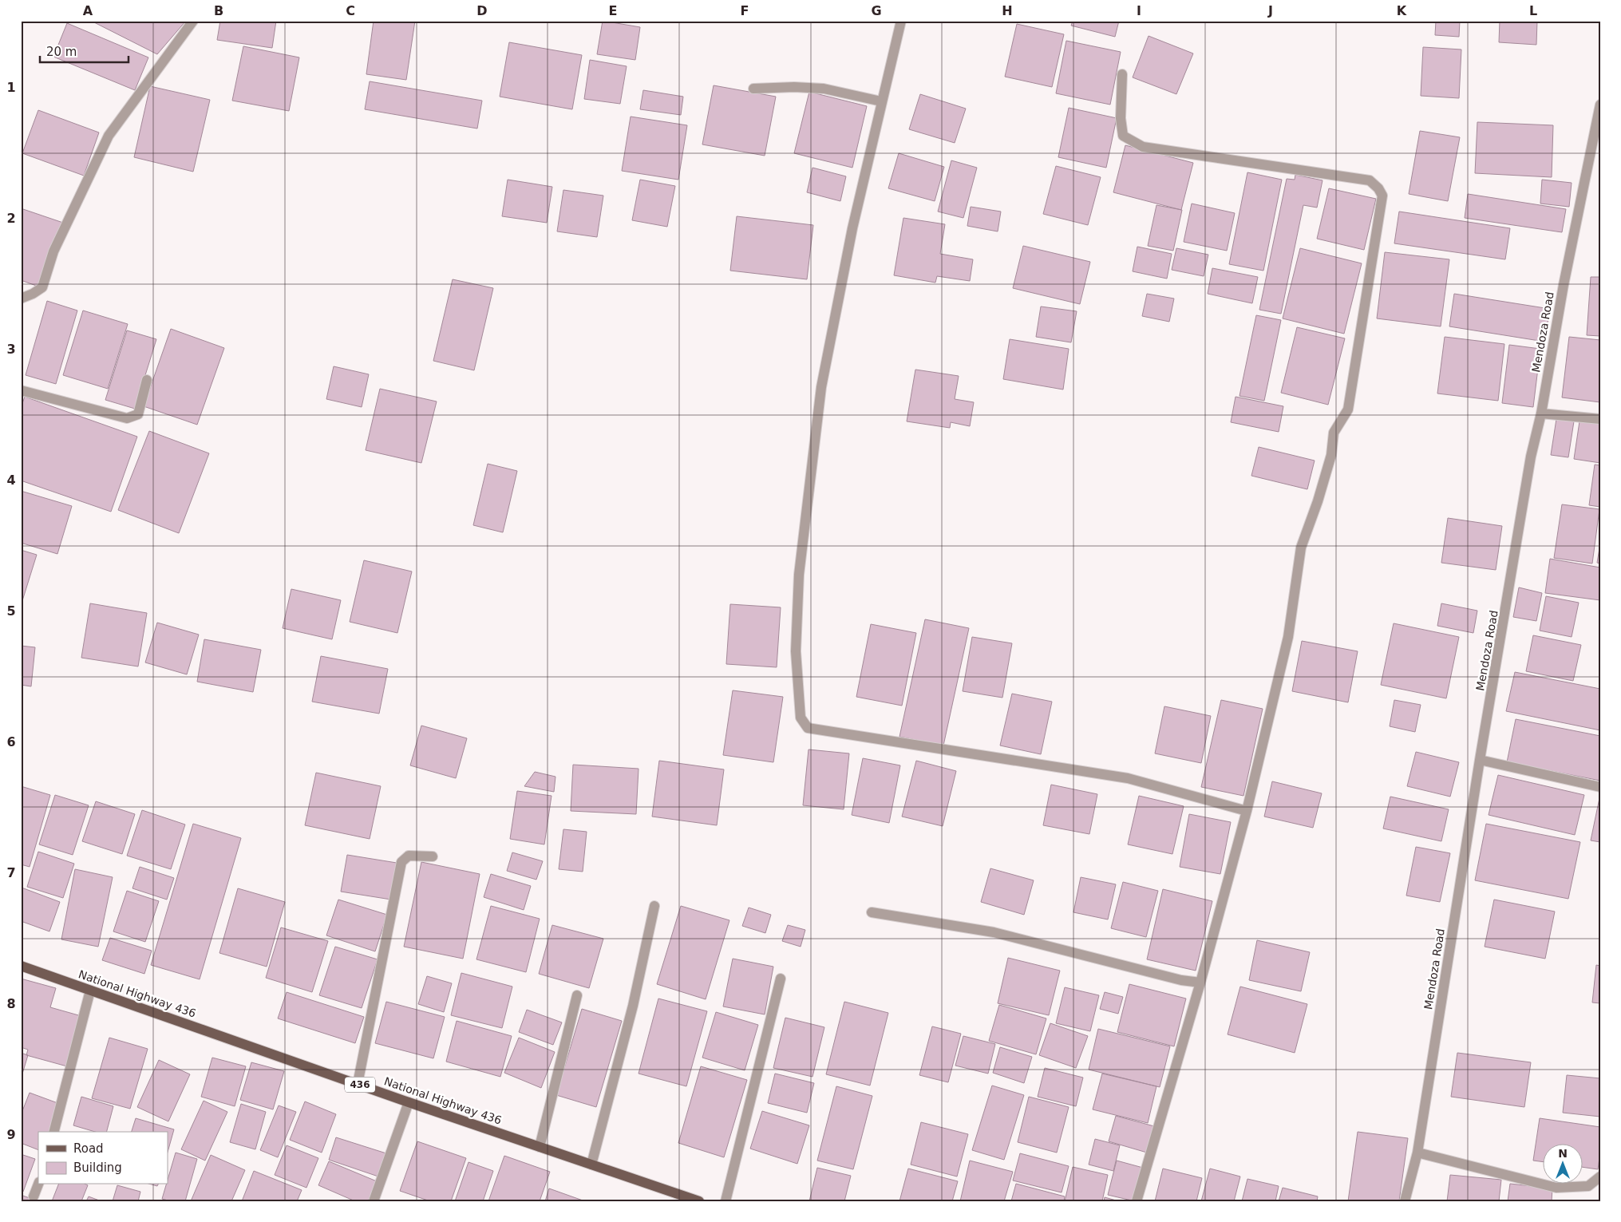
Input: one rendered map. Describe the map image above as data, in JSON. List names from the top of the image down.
{
  "streets": {
    "main road": ["National Highway 436", "436"],
    "street": ["Mendoza Road"]
  },
  "legend": ["Road", "Building"],
  "scale_bar": "20 m",
  "north": "top",
  "grid": {
    "columns": [
      "A",
      "B",
      "C",
      "D",
      "E",
      "F",
      "G",
      "H",
      "I",
      "J",
      "K",
      "L"
    ],
    "rows": [
      "1",
      "2",
      "3",
      "4",
      "5",
      "6",
      "7",
      "8",
      "9"
    ]
  }
}
